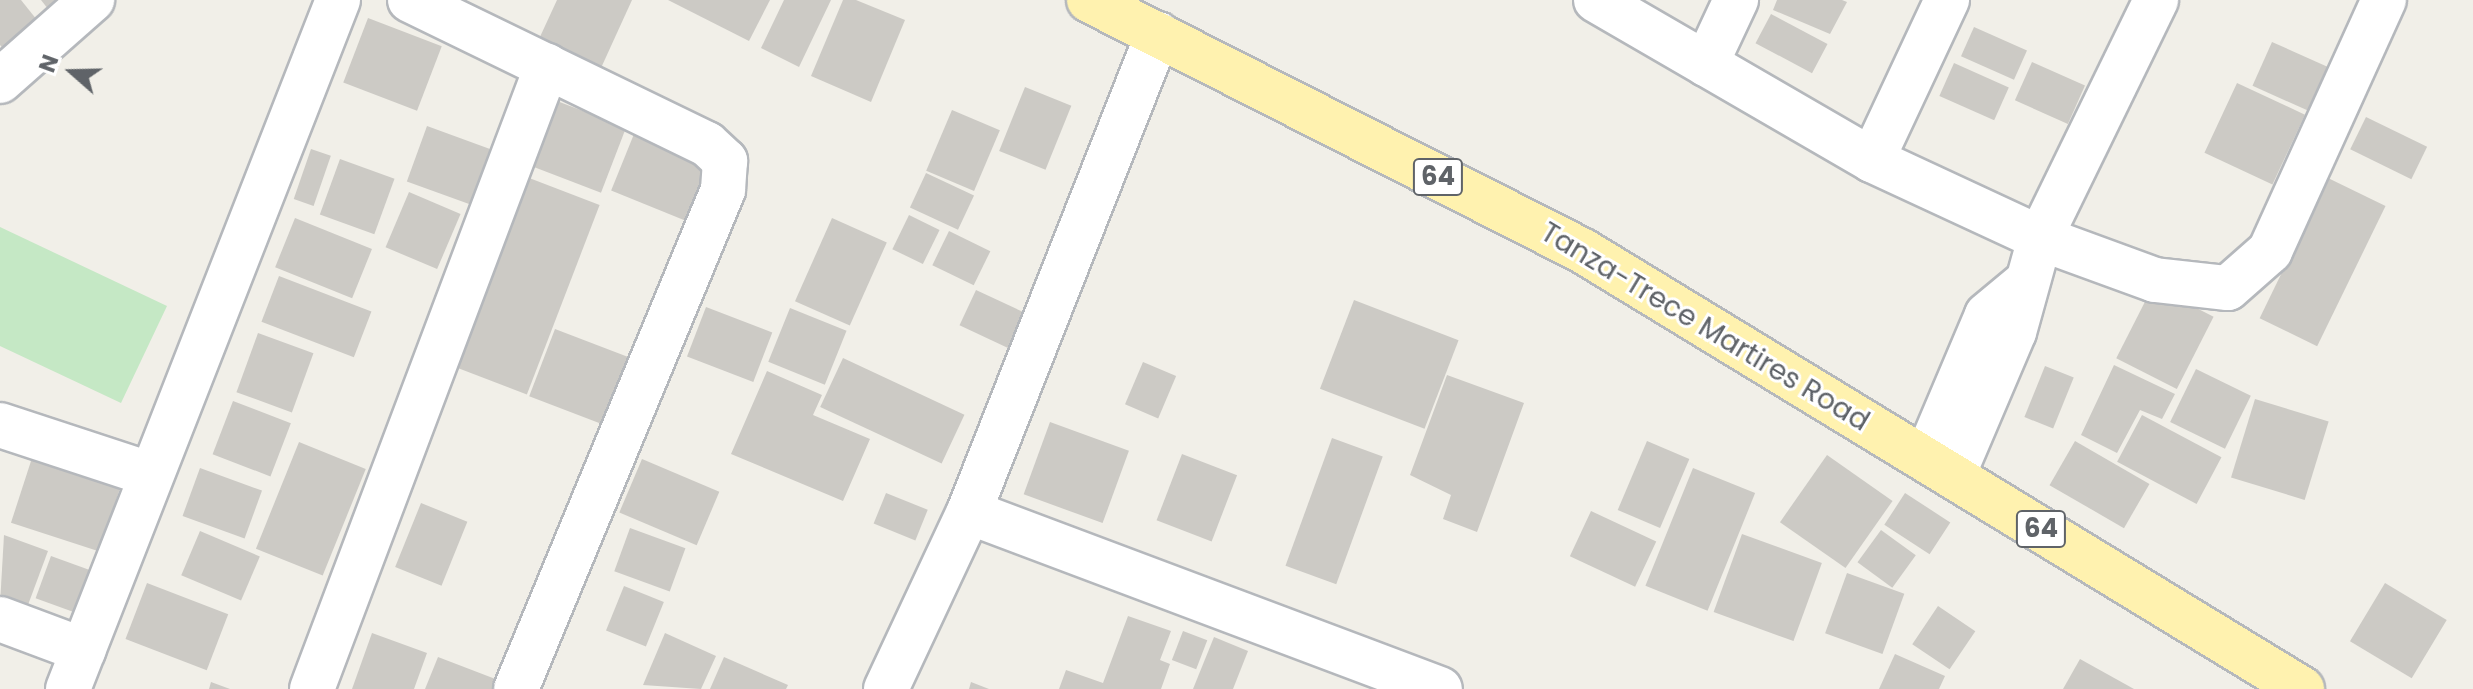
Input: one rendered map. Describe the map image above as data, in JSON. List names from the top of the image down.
{
  "streets": {
    "main road": ["64", "Tanza-Trece Martires Road"]
  },
  "north": "left"
}
